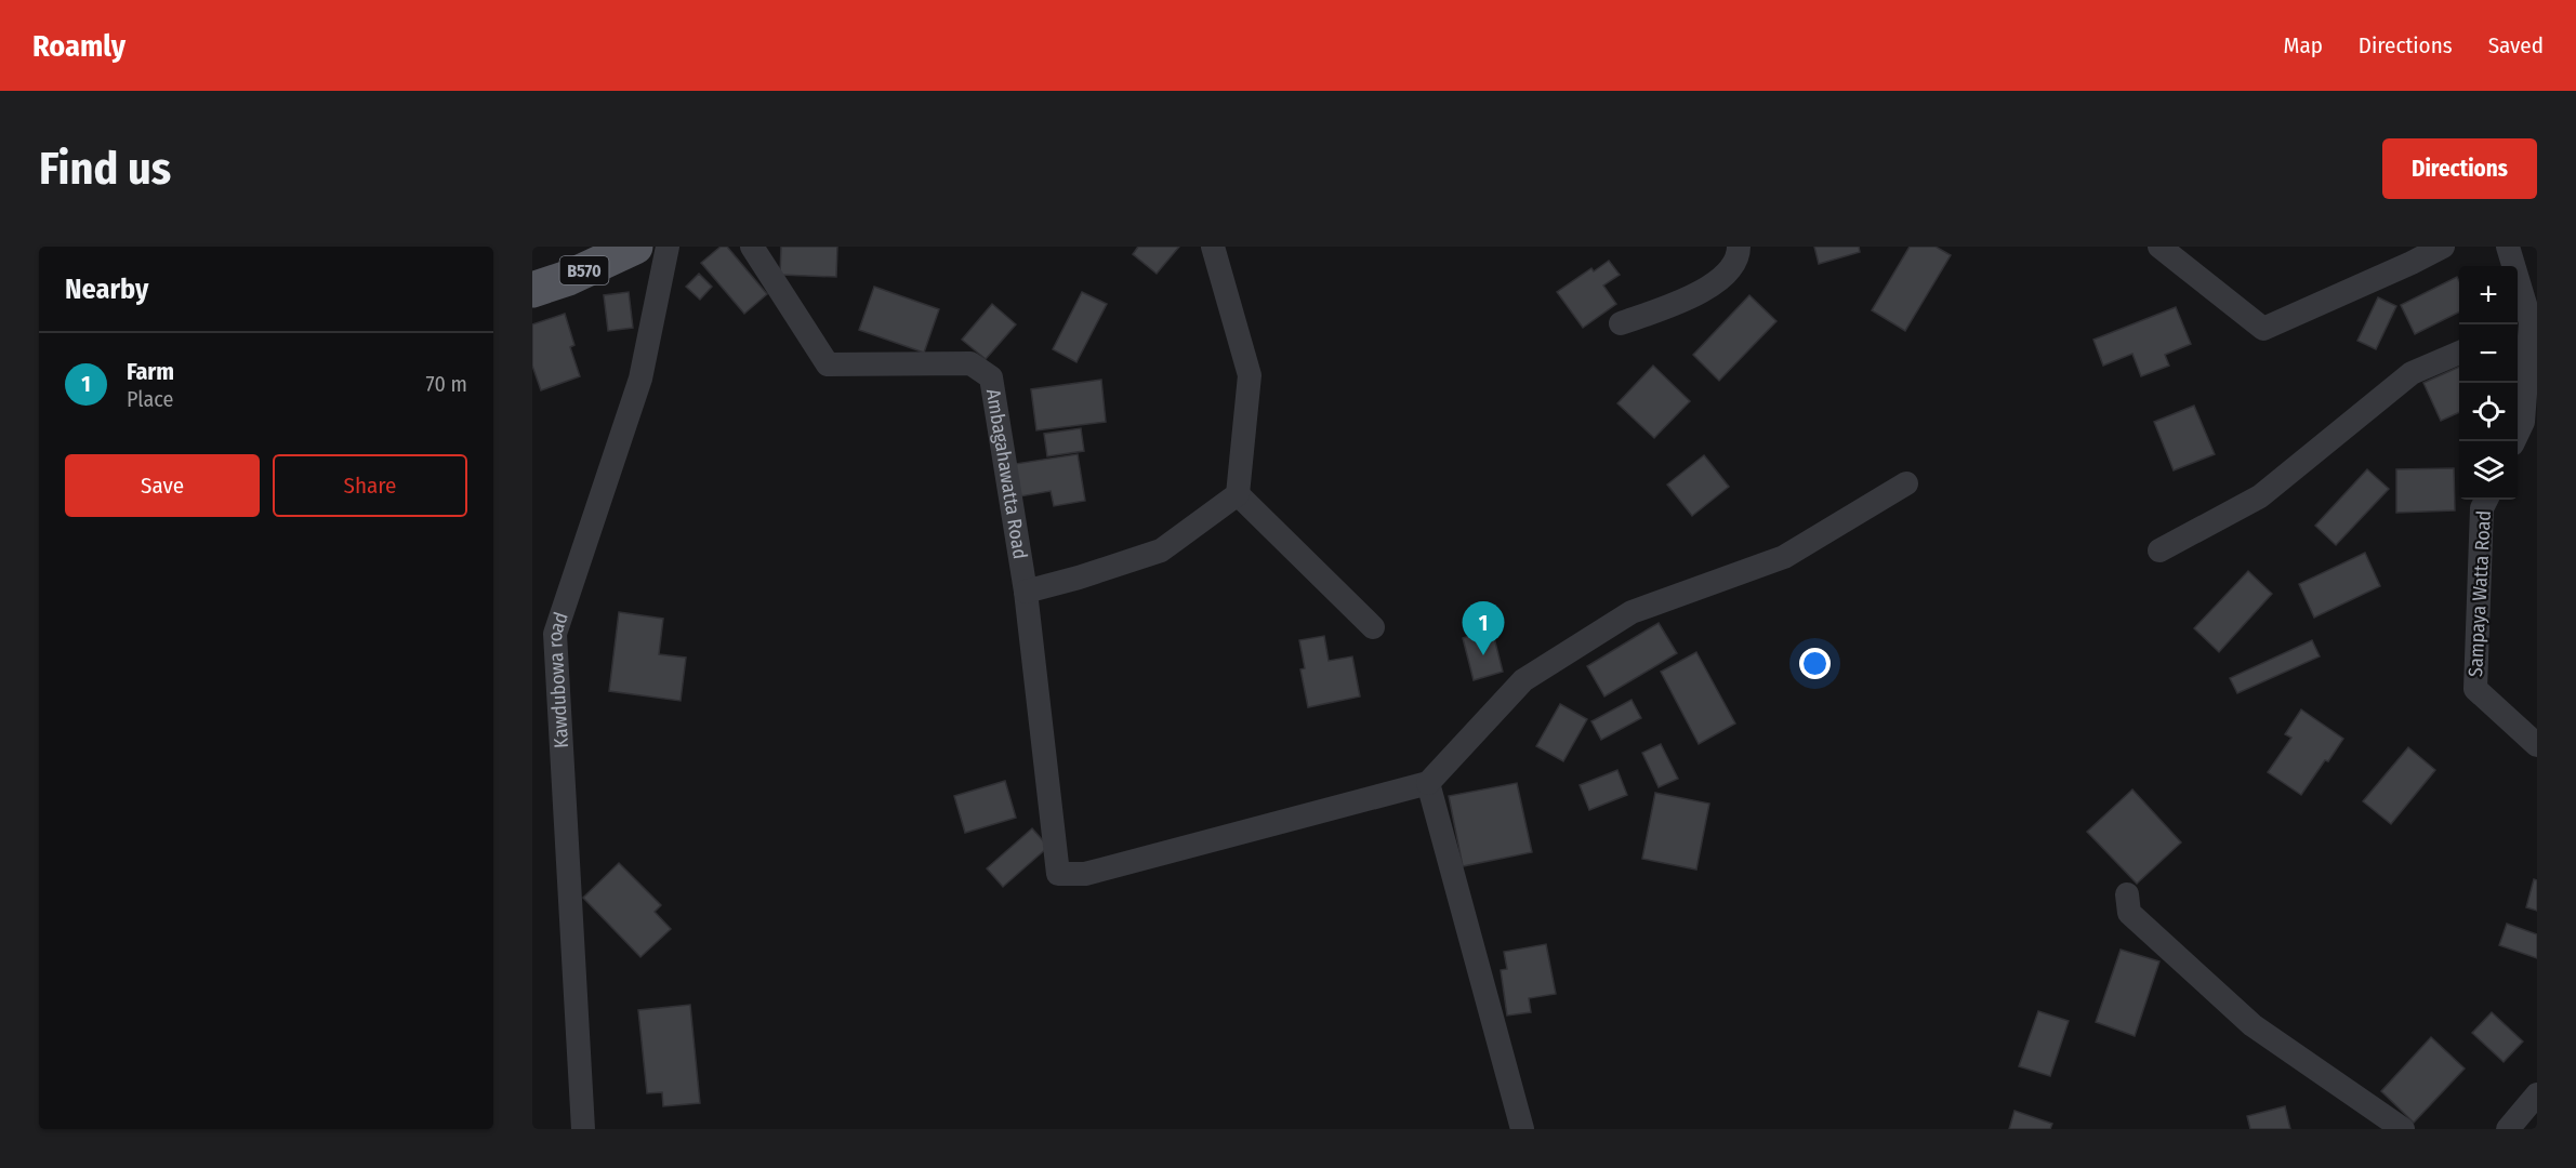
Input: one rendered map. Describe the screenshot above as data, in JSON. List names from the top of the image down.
{
  "streets": {
    "main road": ["B570"],
    "street": ["Ambagahawatta Road", "Sampaya Watta Road", "Kawdubowa road"]
  },
  "page": {
    "header": "Roamly",
    "nav": ["Map", "Directions", "Saved"],
    "buttons": [
      "Directions",
      ["Save", "Share"]
    ],
    "title": "Find us",
    "heading": "Nearby",
    "map_buttons": ["+", "−"],
    "list": [
      {
        "mark": "1",
        "name": "Farm",
        "note": "Place",
        "value": "70 m"
      }
    ],
    "pins": "1"
  }
}
